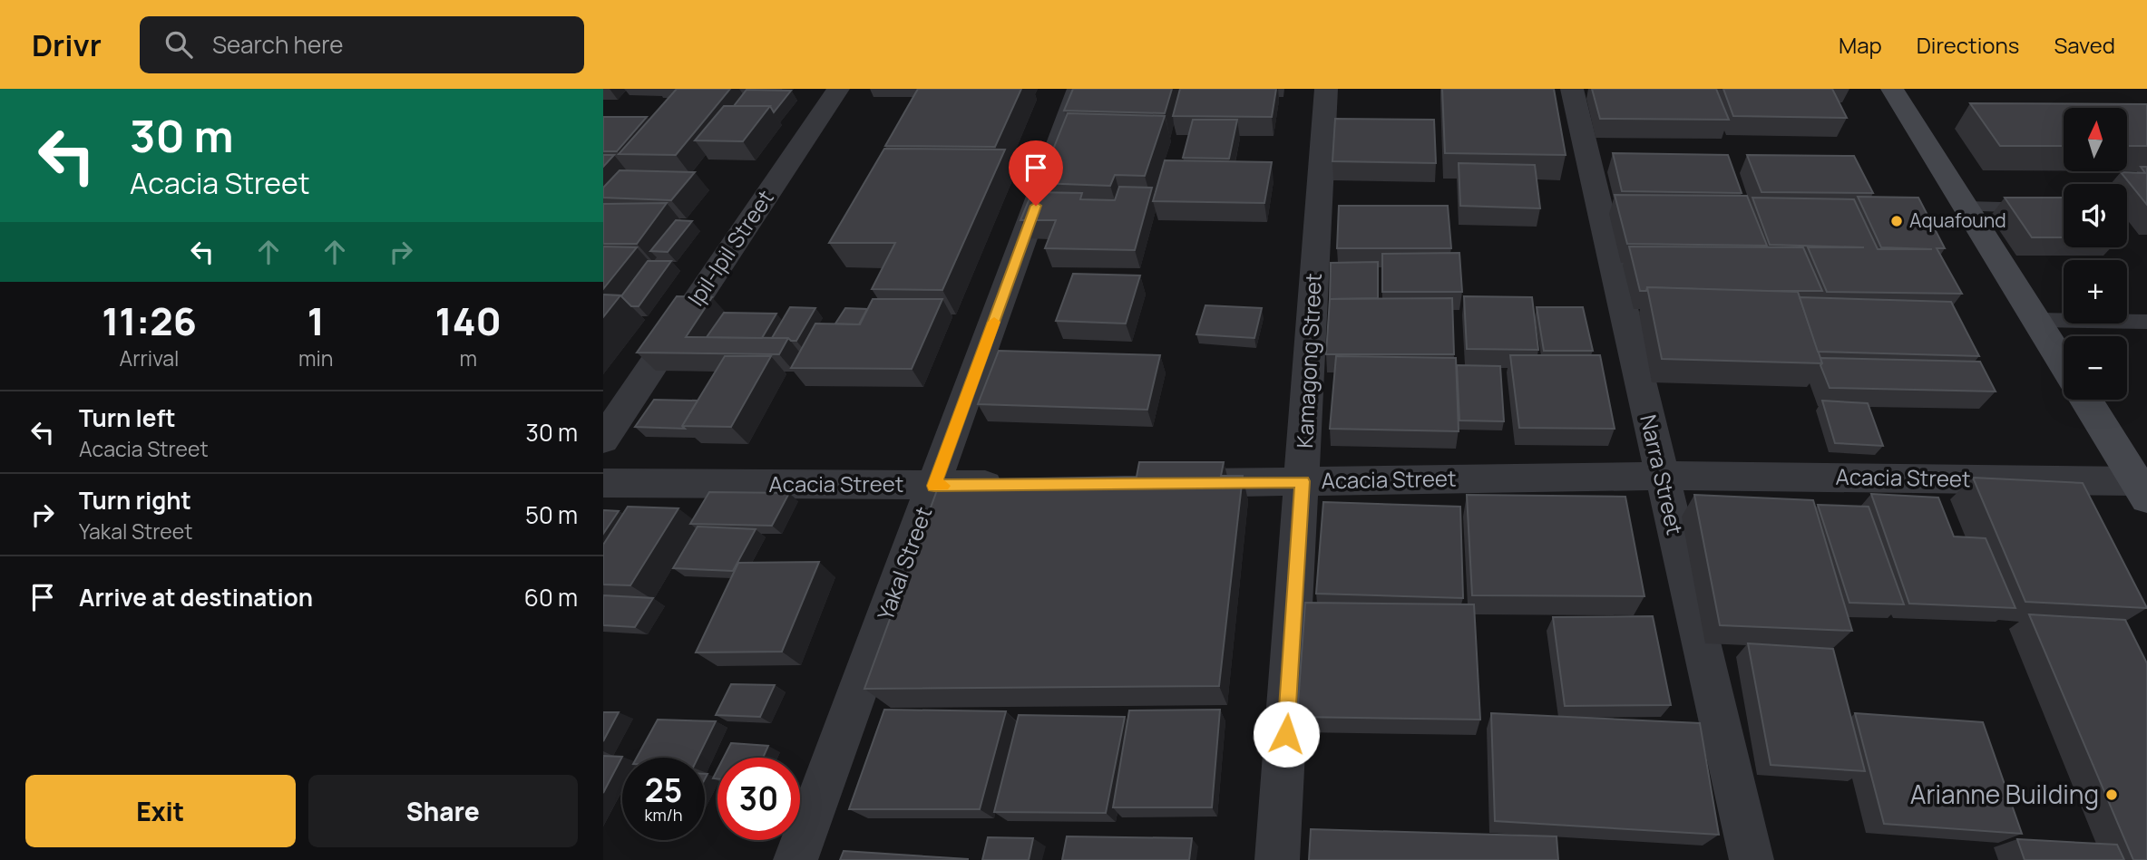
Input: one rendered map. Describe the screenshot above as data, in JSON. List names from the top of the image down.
{
  "streets": {
    "street": [
      "Ipil-Ipil Street",
      "Kamagong Street",
      "Narra Street",
      "Acacia Street",
      "Yakal Street"
    ]
  },
  "crossings": [
    ["Kamagong Street", "Acacia Street"],
    ["Narra Street", "Acacia Street"],
    ["Acacia Street", "Yakal Street"]
  ],
  "places": ["Aquafound", "Arianne Building"],
  "north": "top",
  "page": {
    "header": "Drivr",
    "search": "Search here",
    "nav": ["Map", "Directions", "Saved"],
    "turn": ["30 m", "Acacia Street"],
    "map_buttons": ["+", "−"],
    "eta": [
      "11:26",
      "Arrival",
      "1",
      "min",
      "140",
      "m"
    ],
    "list": [
      {
        "name": "Turn left",
        "note": "Acacia Street",
        "value": "30 m"
      },
      {
        "name": "Turn right",
        "note": "Yakal Street",
        "value": "50 m"
      },
      {
        "name": "Arrive at destination",
        "value": "60 m"
      }
    ],
    "speed": "25 km/h",
    "limit": "30",
    "buttons": ["Exit", "Share"]
  }
}
